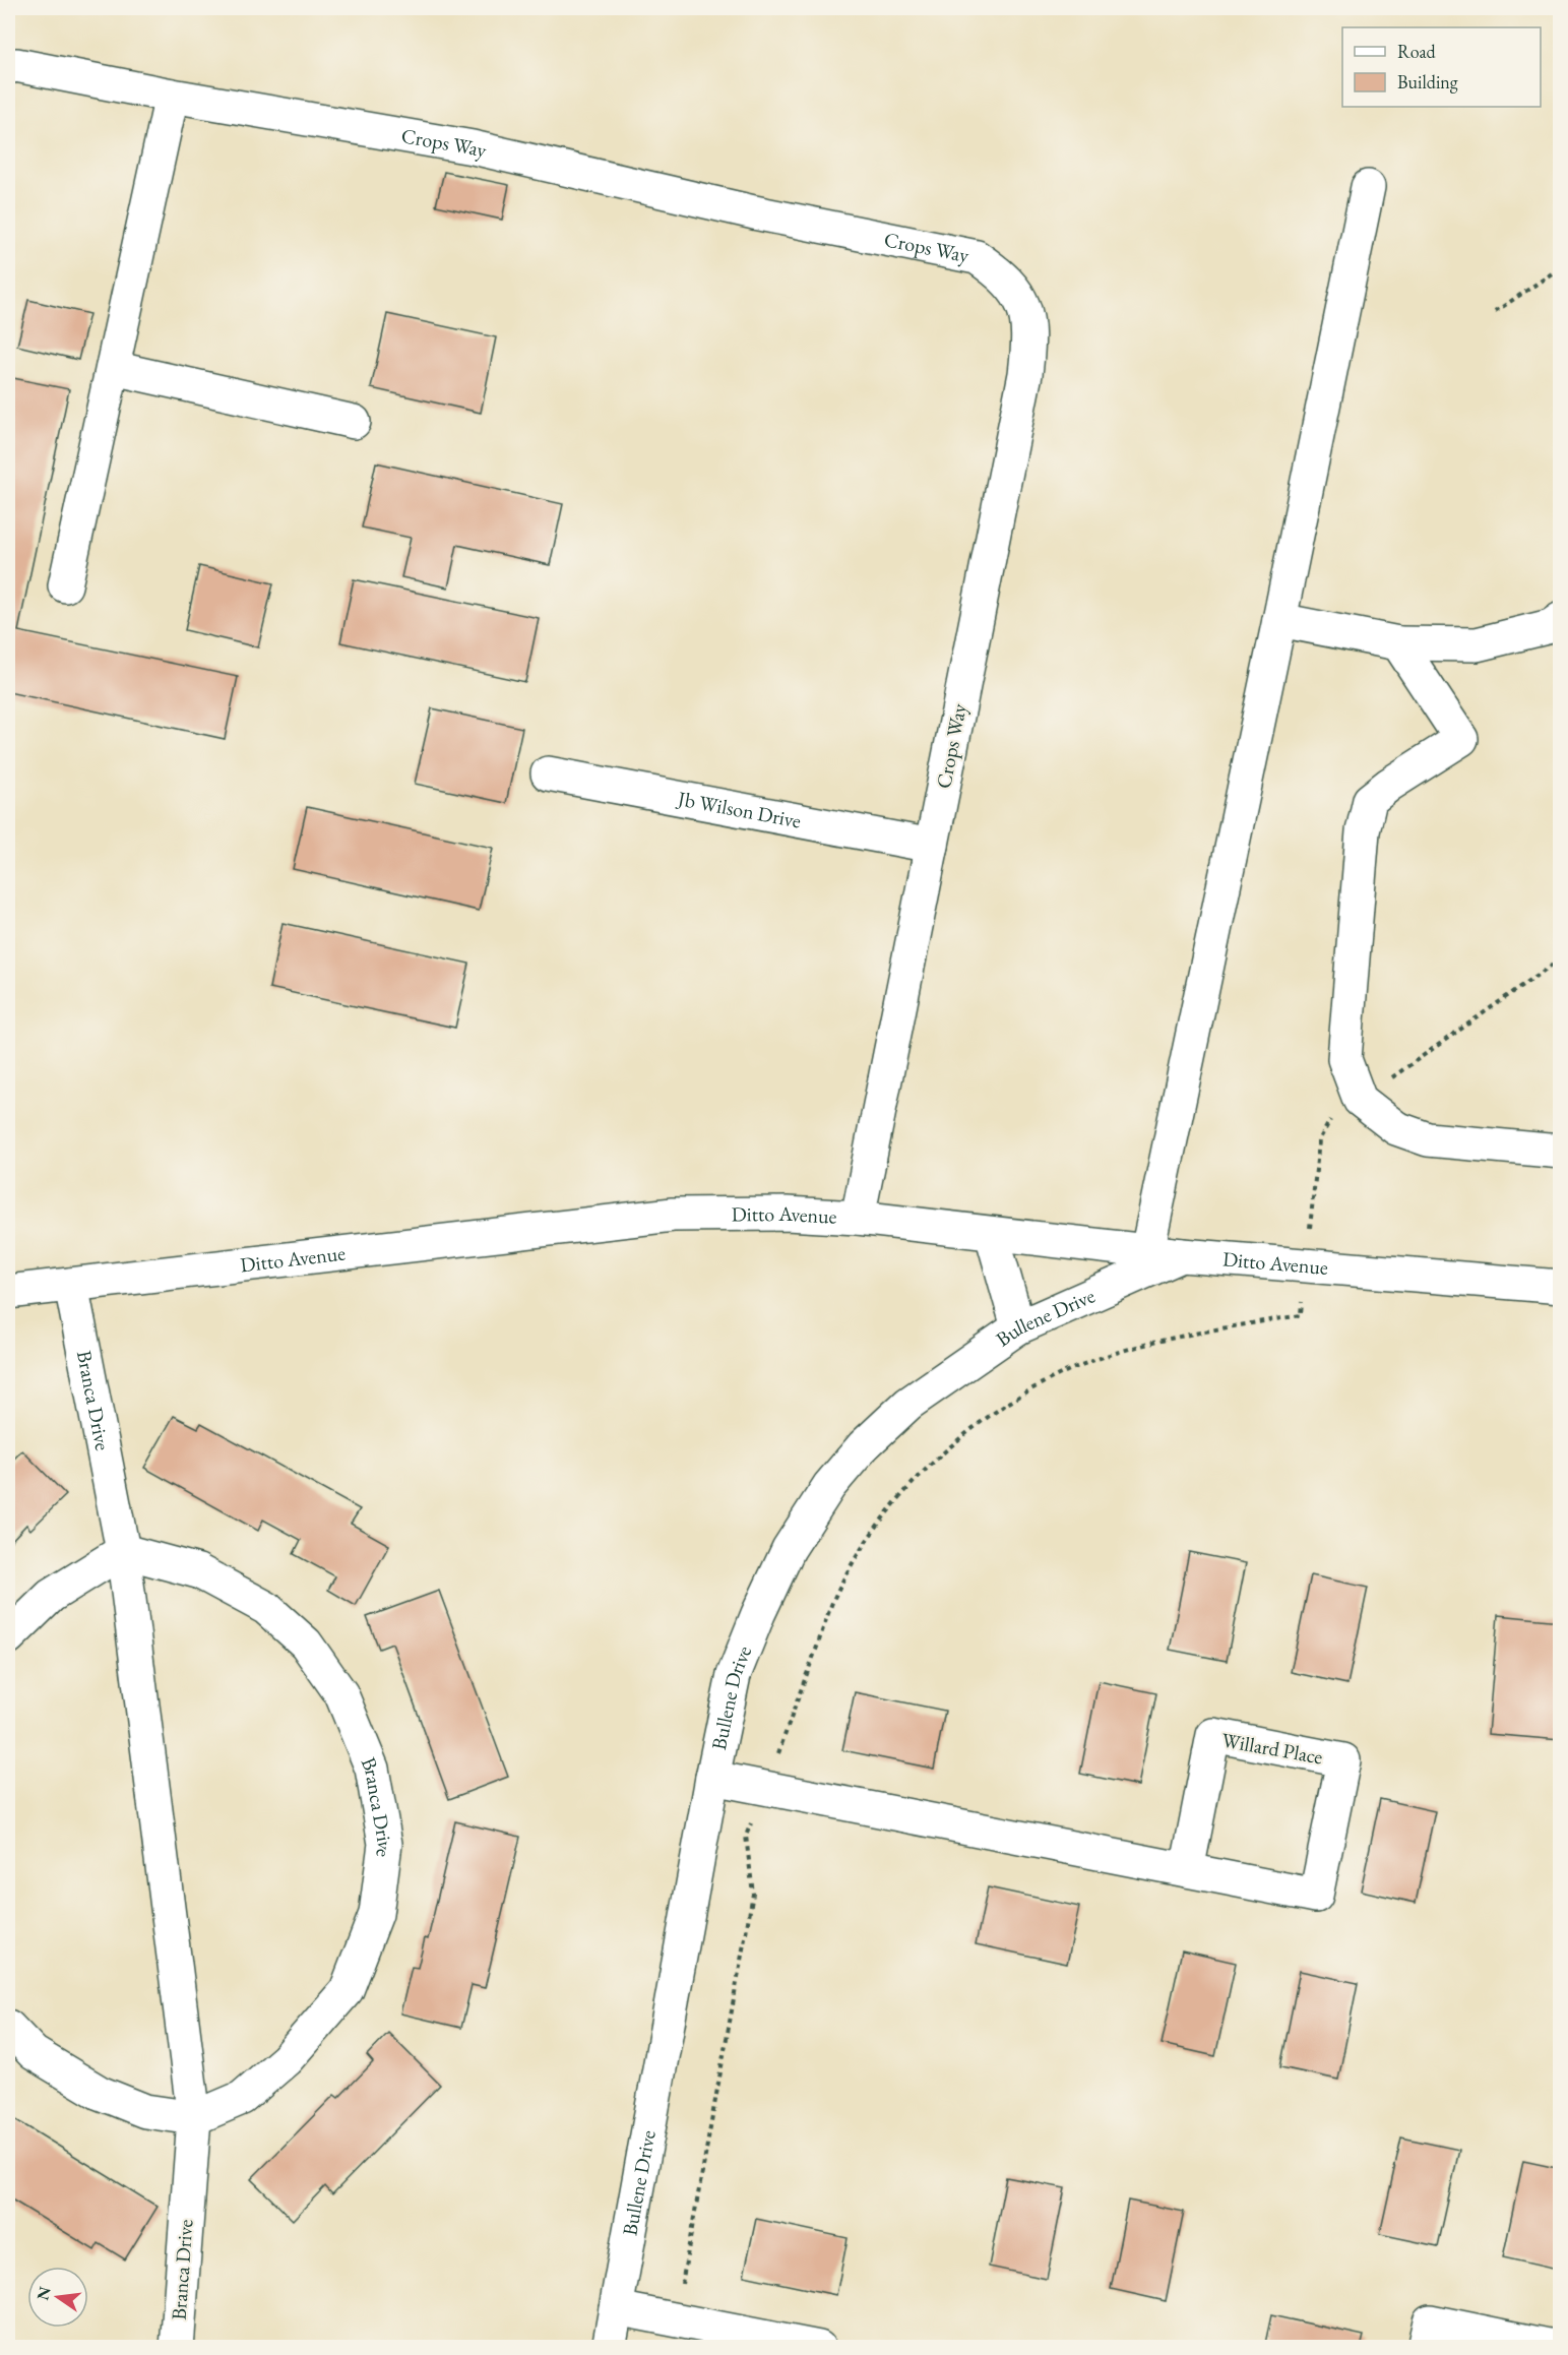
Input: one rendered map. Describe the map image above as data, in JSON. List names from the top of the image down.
{
  "streets": {
    "street": [
      "Crops Way",
      "Jb Wilson Drive",
      "Ditto Avenue",
      "Bullene Drive",
      "Branca Drive",
      "Willard Place"
    ]
  },
  "crossings": [
    ["Crops Way", "Jb Wilson Drive"],
    ["Crops Way", "Ditto Avenue"],
    ["Ditto Avenue", "Bullene Drive"],
    ["Ditto Avenue", "Branca Drive"],
    ["Bullene Drive", "Willard Place"]
  ],
  "legend": ["Road", "Building"],
  "north": "left"
}
